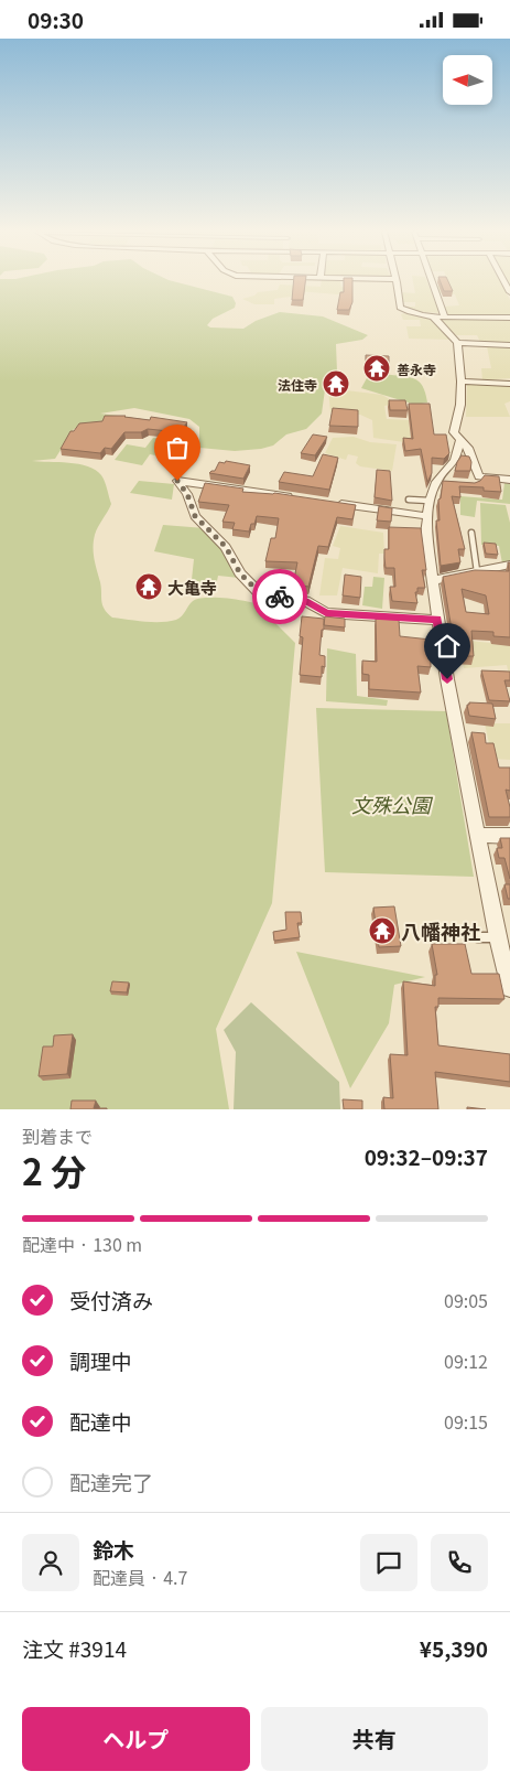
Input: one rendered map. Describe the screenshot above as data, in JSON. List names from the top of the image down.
{
  "parks": ["文殊公園"],
  "places": {
    "temple": [
      "善永寺",
      "法住寺",
      "大亀寺",
      "八幡神社"
    ]
  },
  "north": "left",
  "page": {
    "status": "09:30",
    "heading": ["2 分", "到着まで", "09:32–09:37"],
    "panel": [
      "鈴木",
      "配達員 · 4.7",
      "注文 #3914",
      "¥5,390"
    ],
    "bar": "配達中 · 130 m",
    "list": [
      ["受付済み", "09:05"],
      ["調理中", "09:12"],
      ["配達中", "09:15"],
      "配達完了"
    ],
    "buttons": ["ヘルプ", "共有"]
  }
}
